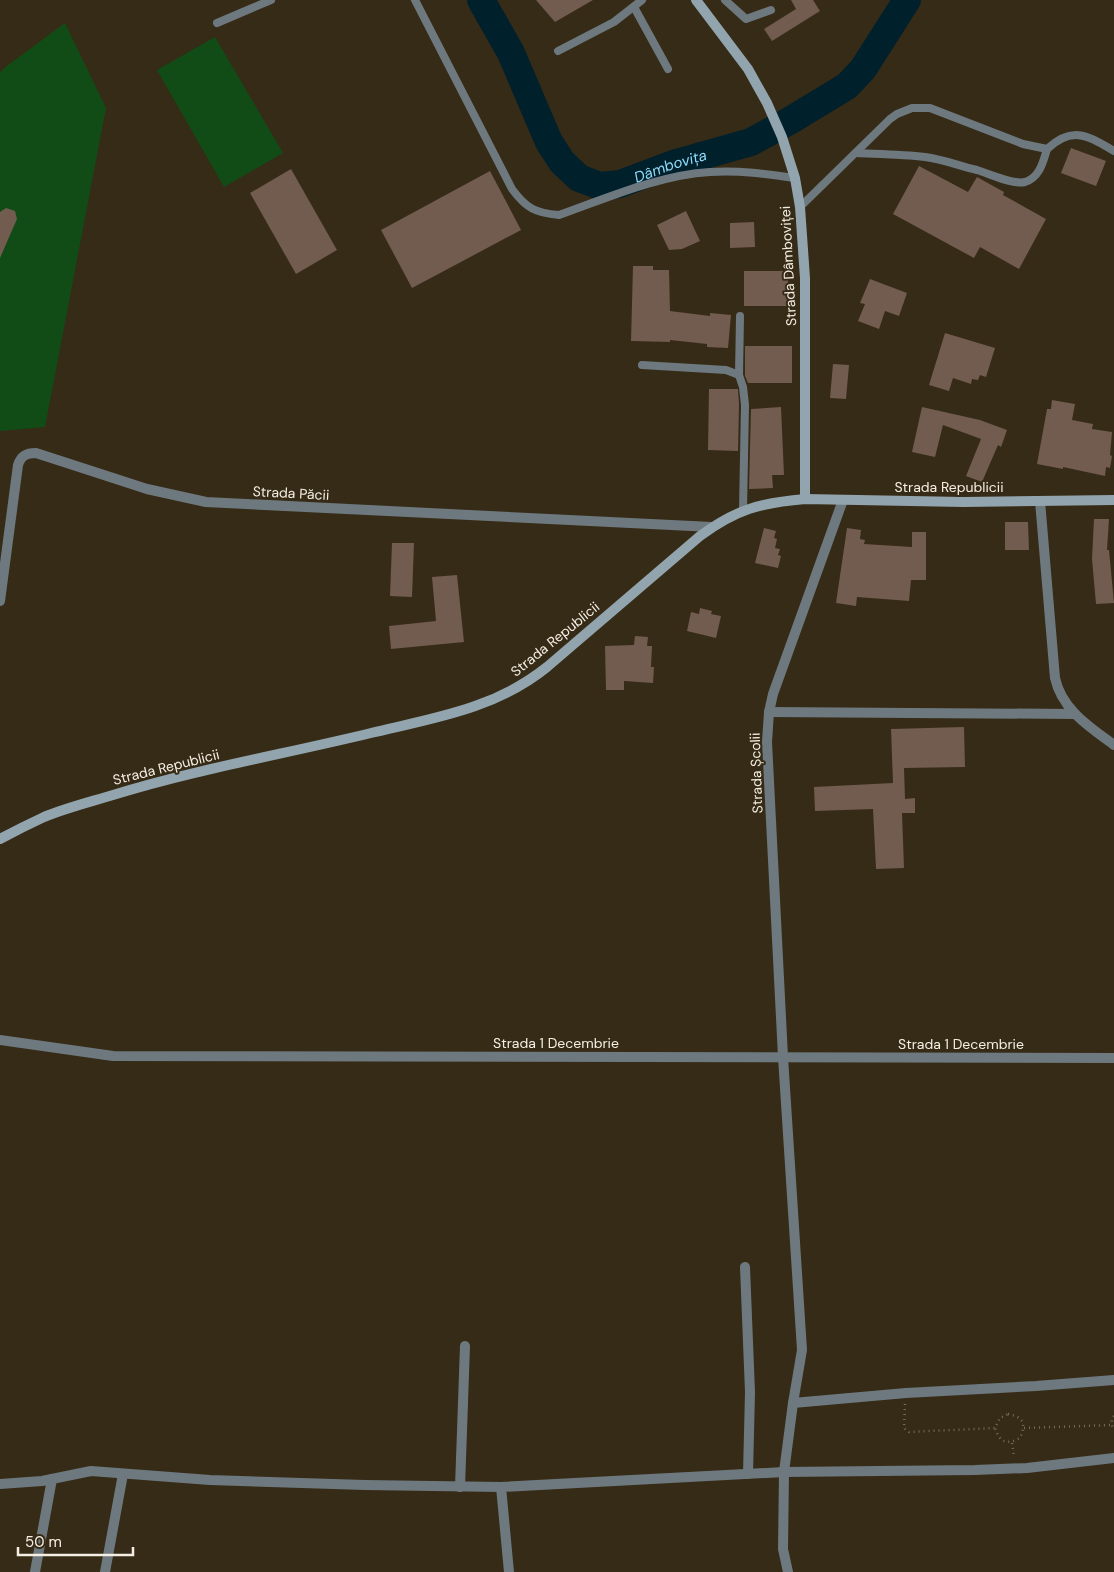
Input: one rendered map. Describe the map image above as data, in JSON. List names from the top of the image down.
{
  "streets": {
    "main road": ["Strada Dâmboviței", "Strada Republicii"],
    "street": ["Strada Păcii", "Strada Școlii", "Strada 1 Decembrie"]
  },
  "crossings": [
    ["Strada Dâmboviței", "Strada Republicii"],
    ["Strada Republicii", "Strada Păcii"],
    ["Strada Republicii", "Strada Școlii"],
    ["Strada Școlii", "Strada 1 Decembrie"]
  ],
  "water": ["Dâmbovița"],
  "scale_bar": "50 m"
}
